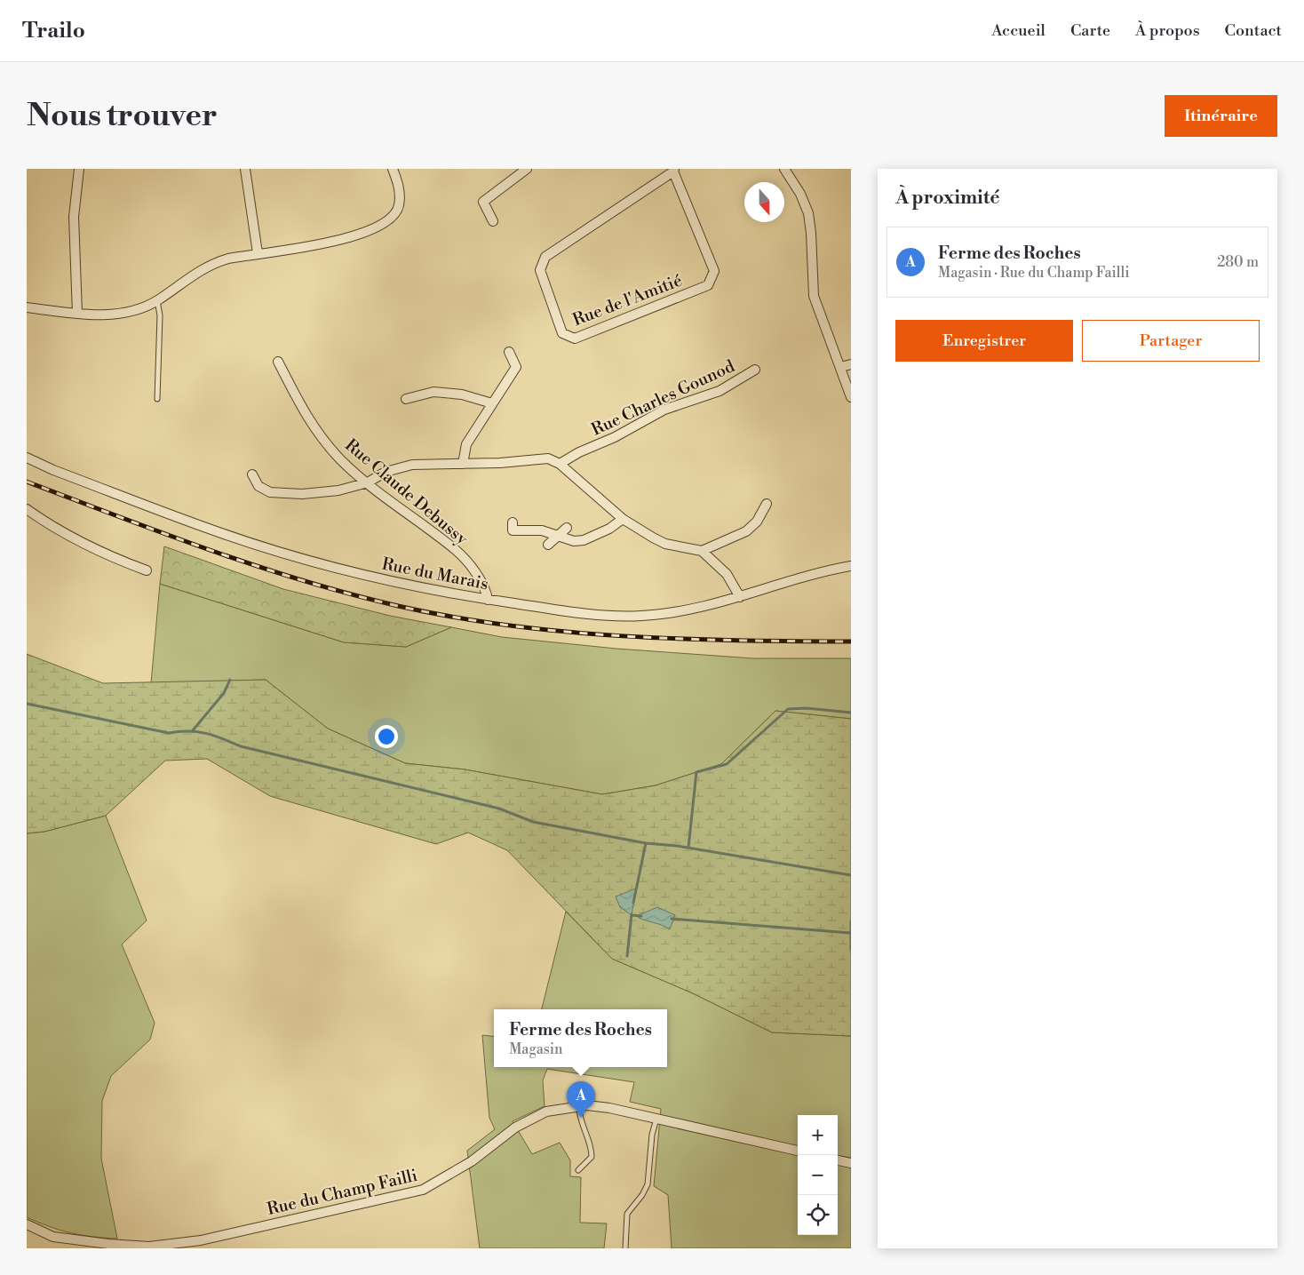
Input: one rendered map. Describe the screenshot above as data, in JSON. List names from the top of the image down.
{
  "streets": {
    "street": [
      "Rue de l'Amitié",
      "Rue Charles Gounod",
      "Rue Claude Debussy",
      "Rue du Marais",
      "Rue du Champ Failli"
    ]
  },
  "crossings": [
    ["Rue Claude Debussy", "Rue du Marais"]
  ],
  "north": "bottom",
  "page": {
    "header": "Trailo",
    "nav": [
      "Accueil",
      "Carte",
      "À propos",
      "Contact"
    ],
    "buttons": [
      "Itinéraire",
      ["Enregistrer", "Partager"]
    ],
    "title": "Nous trouver",
    "heading": "À proximité",
    "list": [
      {
        "mark": "A",
        "name": "Ferme des Roches",
        "note": "Magasin · Rue du Champ Failli",
        "value": "280 m"
      }
    ],
    "popup": ["Ferme des Roches", "Magasin"],
    "pins": "A",
    "map_buttons": ["+", "−"]
  }
}
